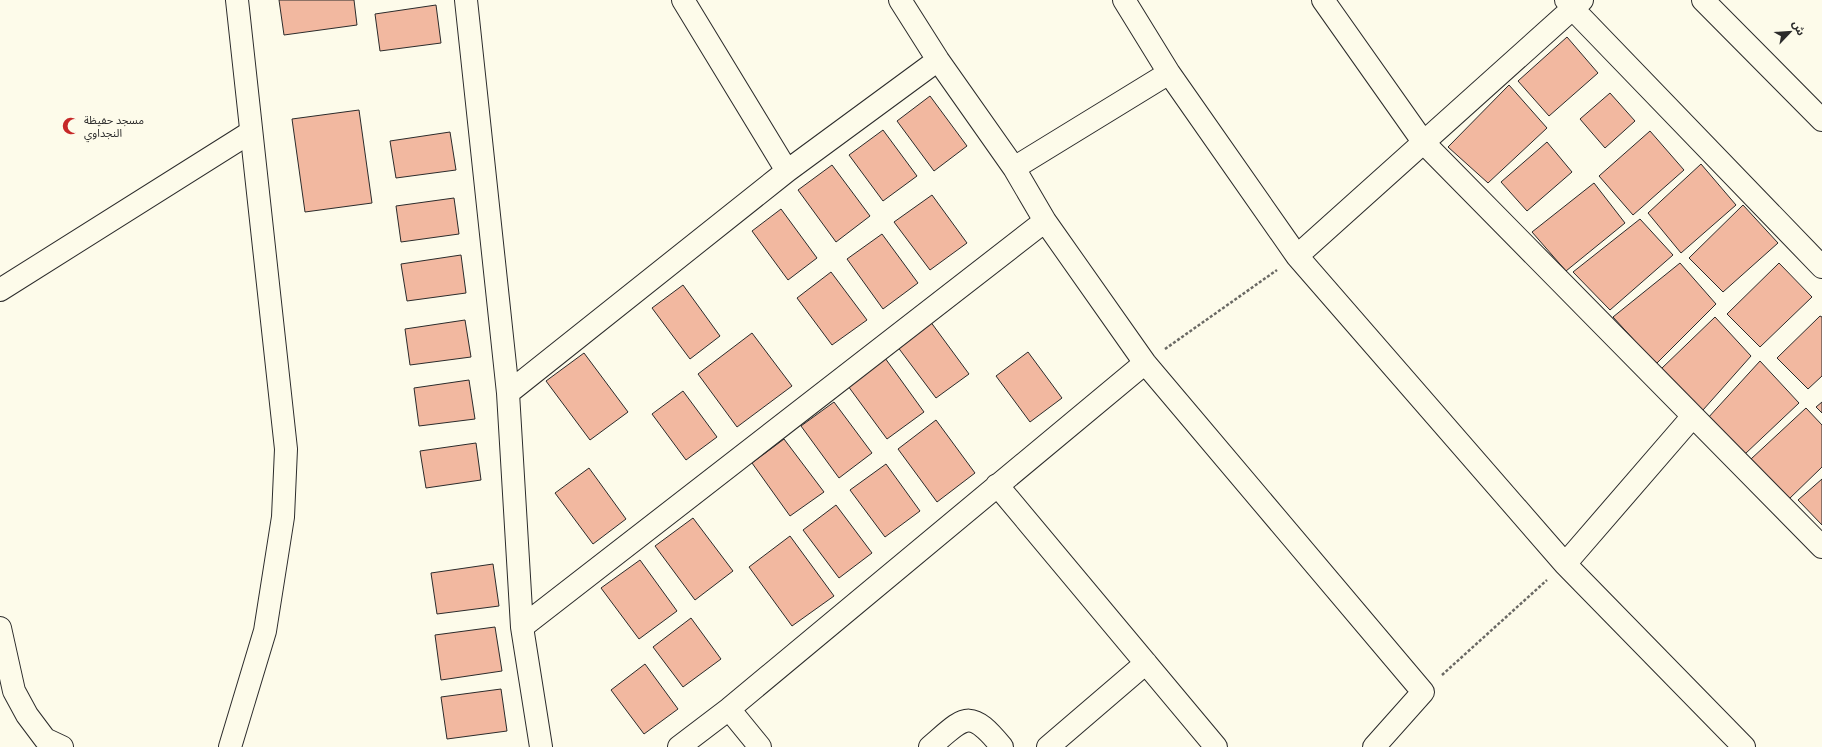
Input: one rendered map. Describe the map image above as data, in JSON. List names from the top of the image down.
{
  "places": {
    "mosque": ["مسجد حفيظة النجداوي"]
  },
  "north": "top right"
}
